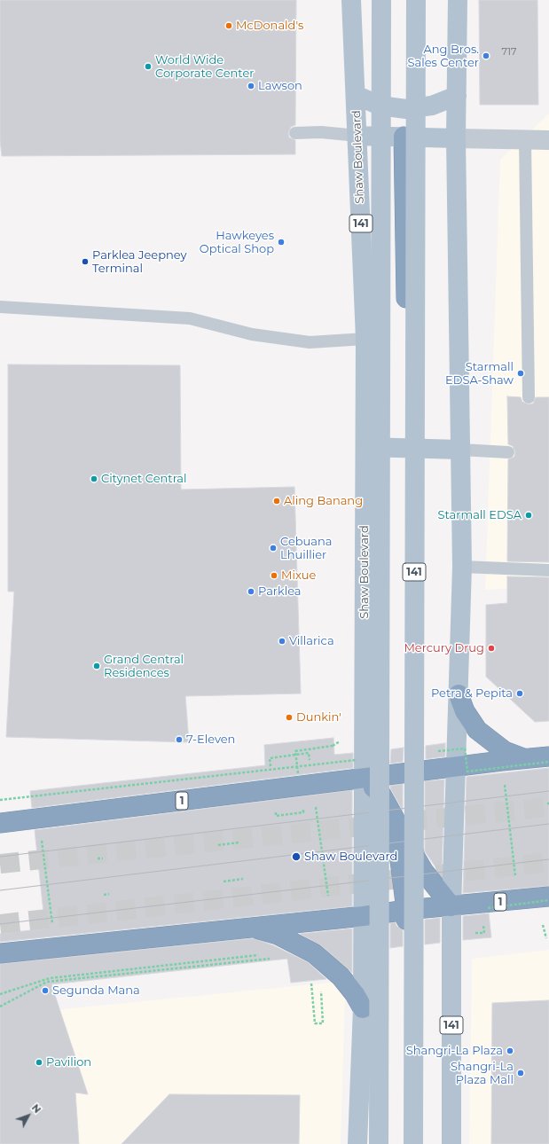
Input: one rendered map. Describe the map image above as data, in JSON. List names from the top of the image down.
{
  "streets": {
    "highway": ["1"],
    "main road": ["Shaw Boulevard", "141"]
  },
  "crossings": [
    ["Shaw Boulevard", "1"],
    ["141", "1"]
  ],
  "places": [
    "McDonald's",
    "Ang Bros. Sales Center",
    "World Wide Corporate Center",
    "Lawson",
    "Hawkeyes Optical Shop",
    "Parklea Jeepney Terminal",
    "Starmall EDSA-Shaw",
    "Citynet Central",
    "Aling Banang",
    "Starmall EDSA",
    "Cebuana Lhuillier",
    "Mixue",
    "Parklea",
    "Villarica",
    "Mercury Drug",
    "Grand Central Residences",
    "Petra & Pepita",
    "Dunkin'",
    "7-Eleven",
    "Shaw Boulevard",
    "Segunda Mana",
    "Shangri-La Plaza",
    "Pavilion",
    "Shangri-La Plaza Mall"
  ],
  "house_numbers": ["717"],
  "north": "top right"
}
